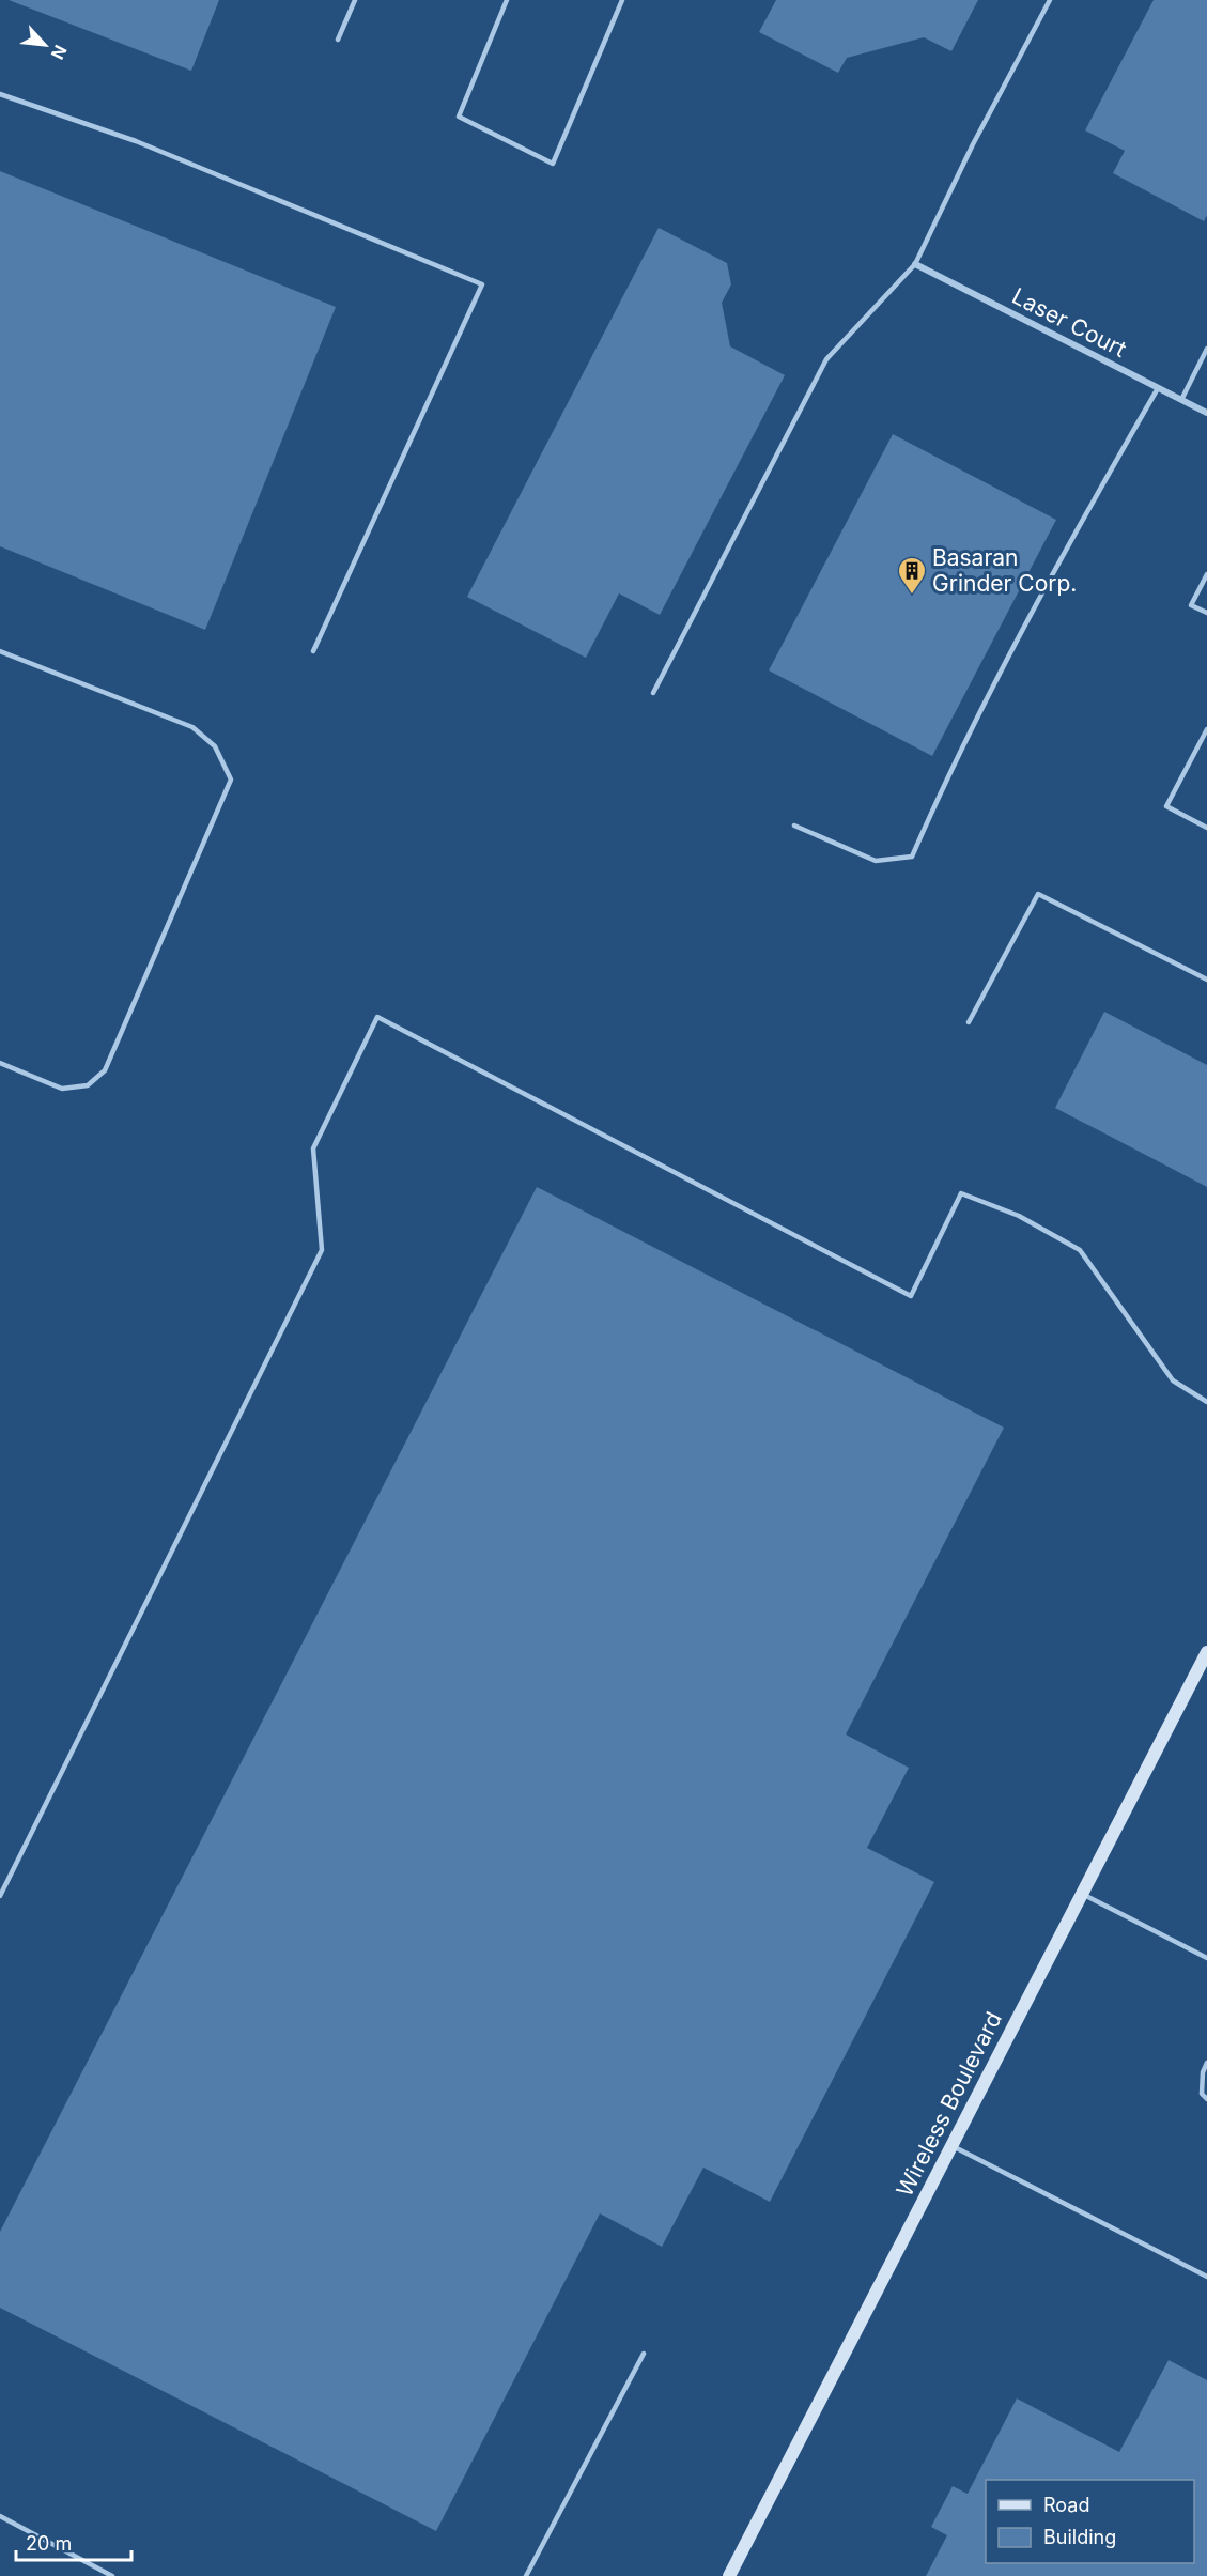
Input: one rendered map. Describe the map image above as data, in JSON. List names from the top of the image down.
{
  "streets": {
    "street": ["Laser Court", "Wireless Boulevard"]
  },
  "places": {
    "building": ["Basaran Grinder Corp."]
  },
  "legend": ["Road", "Building"],
  "scale_bar": "20 m",
  "north": "bottom right"
}
